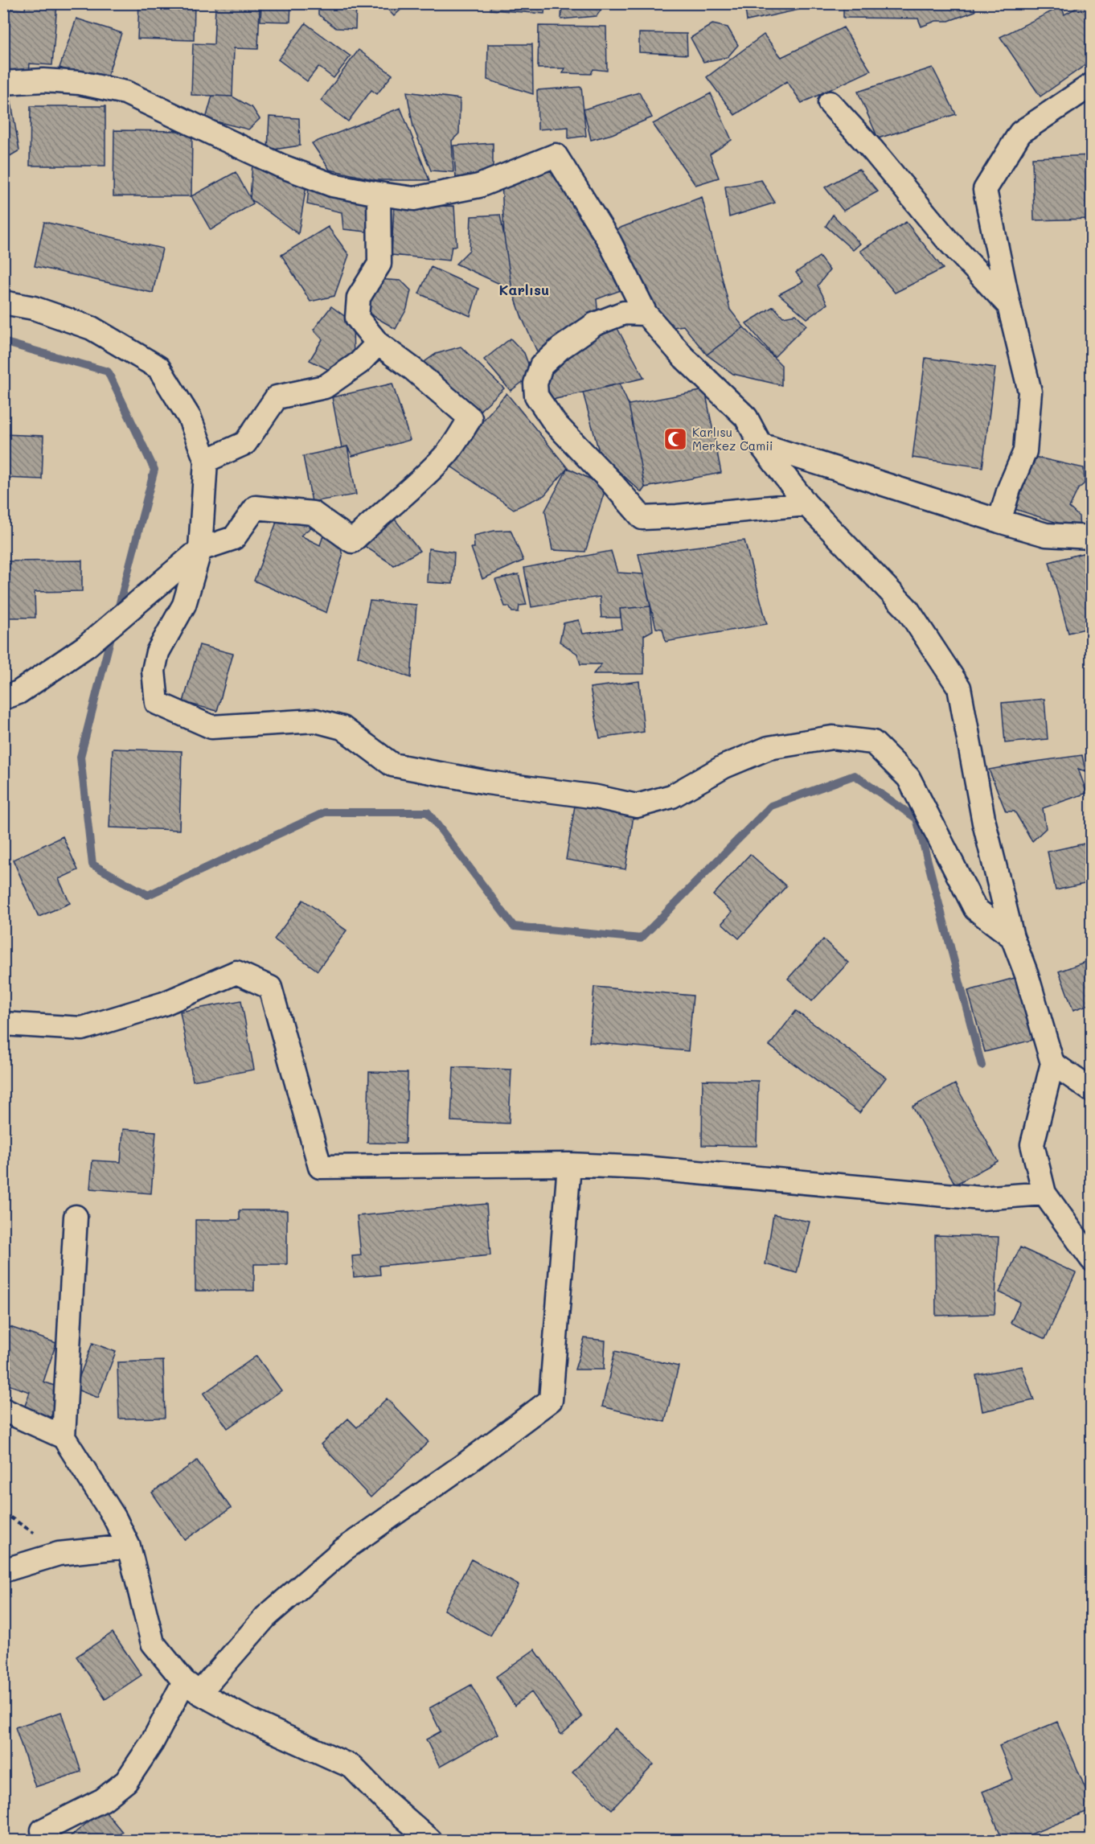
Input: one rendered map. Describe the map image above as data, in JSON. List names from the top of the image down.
{
  "districts": ["Karlısu"],
  "places": {
    "mosque": ["Karlısu Merkez Camii"]
  }
}
